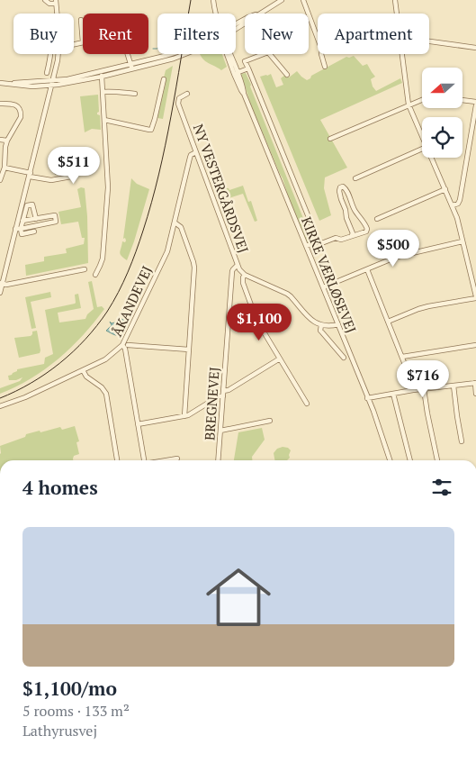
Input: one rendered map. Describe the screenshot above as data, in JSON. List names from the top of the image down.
{
  "streets": {
    "street": [
      "NY VESTERGÅRDSVEJ",
      "KIRKE VÆRLØSEVEJ",
      "ÅKANDEVEJ",
      "BREGNEVEJ"
    ]
  },
  "crossings": [
    ["NY VESTERGÅRDSVEJ", "ÅKANDEVEJ"],
    ["NY VESTERGÅRDSVEJ", "BREGNEVEJ"]
  ],
  "north": "left",
  "page": {
    "chip": [
      "Buy",
      "Rent",
      "Filters",
      "New",
      "Apartment"
    ],
    "price": [
      "$511",
      "$500",
      "$1,100",
      "$716"
    ],
    "heading": "4 homes",
    "list": [
      {
        "name": "$1,100/mo",
        "note": "5 rooms · 133 m² · Lathyrusvej"
      }
    ]
  }
}
